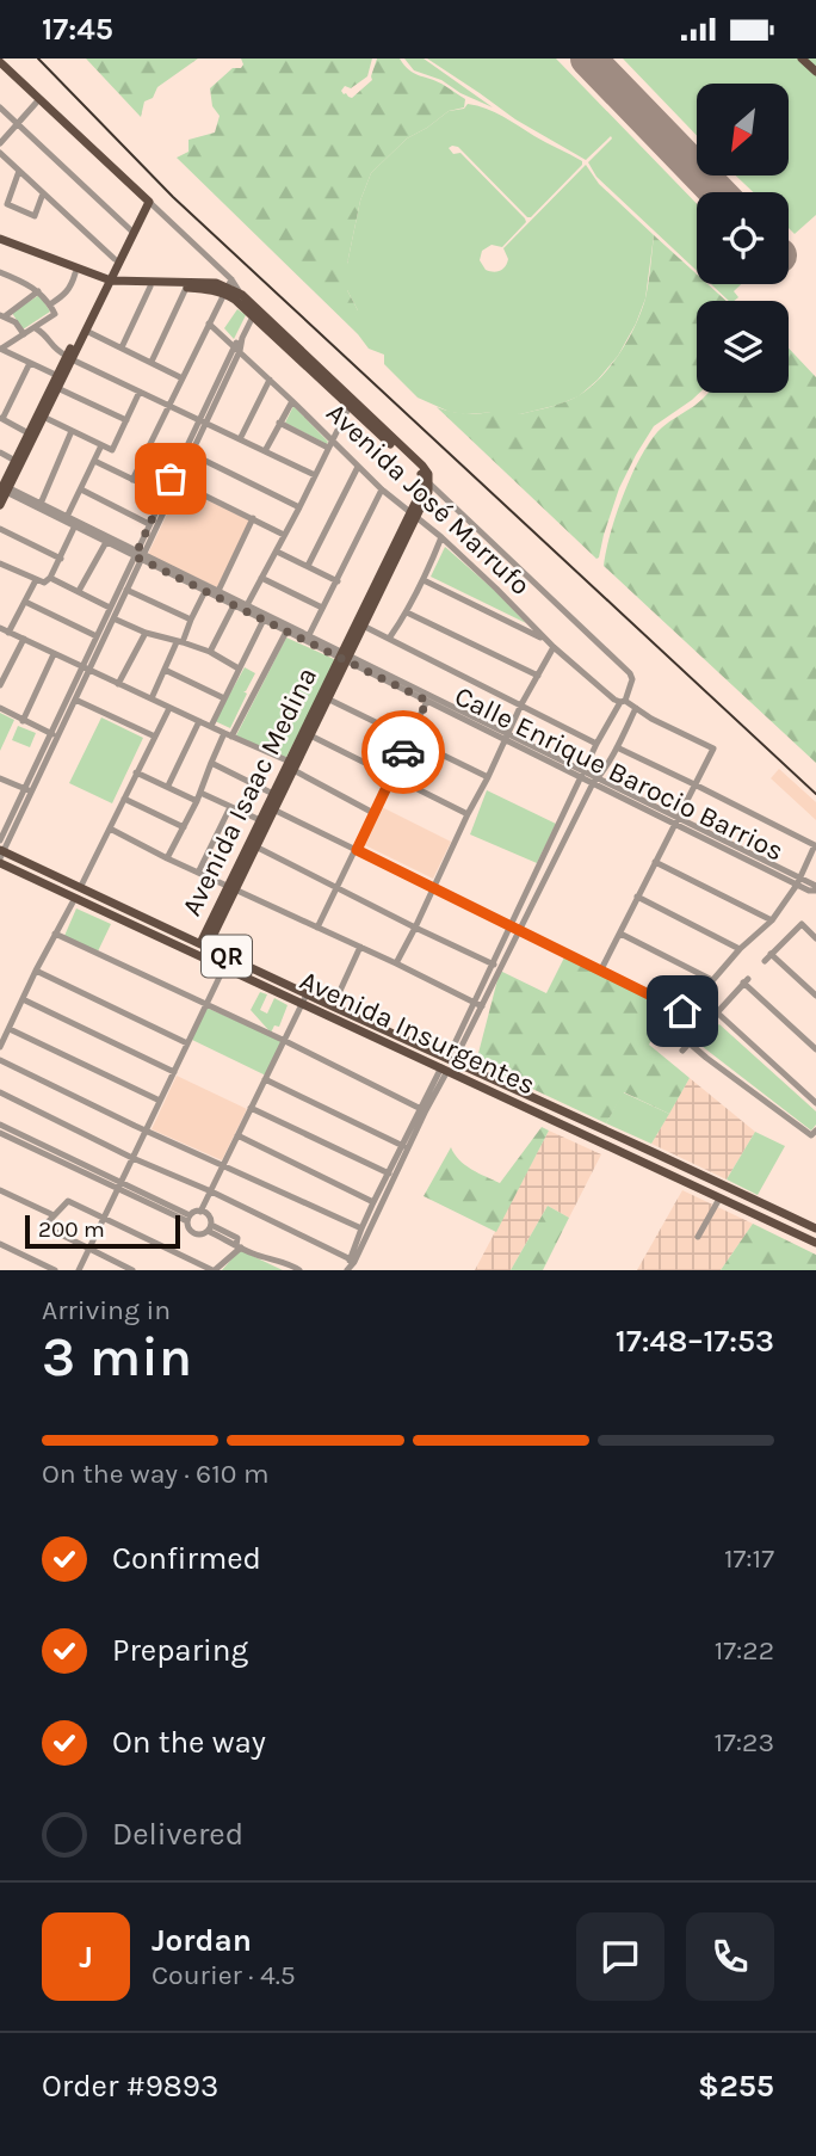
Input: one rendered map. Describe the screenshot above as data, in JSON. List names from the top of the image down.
{
  "streets": {
    "main road": ["Avenida Isaac Medina", "QR", "Avenida Insurgentes"],
    "street": ["Avenida José Marrufo", "Calle Enrique Barocio Barrios"]
  },
  "crossings": [
    ["Avenida José Marrufo", "Avenida Isaac Medina"],
    ["Calle Enrique Barocio Barrios", "Avenida Isaac Medina"],
    ["Avenida Isaac Medina", "Avenida Insurgentes"]
  ],
  "scale_bar": "200 m",
  "north": "bottom left",
  "page": {
    "status": "17:45",
    "scale": "200 m",
    "heading": ["3 min", "Arriving in", "17:48–17:53"],
    "panel": [
      "Jordan",
      "Courier · 4.5",
      "Order #9893",
      "$255"
    ],
    "bar": "On the way · 610 m",
    "list": [
      ["Confirmed", "17:17"],
      ["Preparing", "17:22"],
      ["On the way", "17:23"],
      "Delivered"
    ],
    "round": "J"
  }
}
